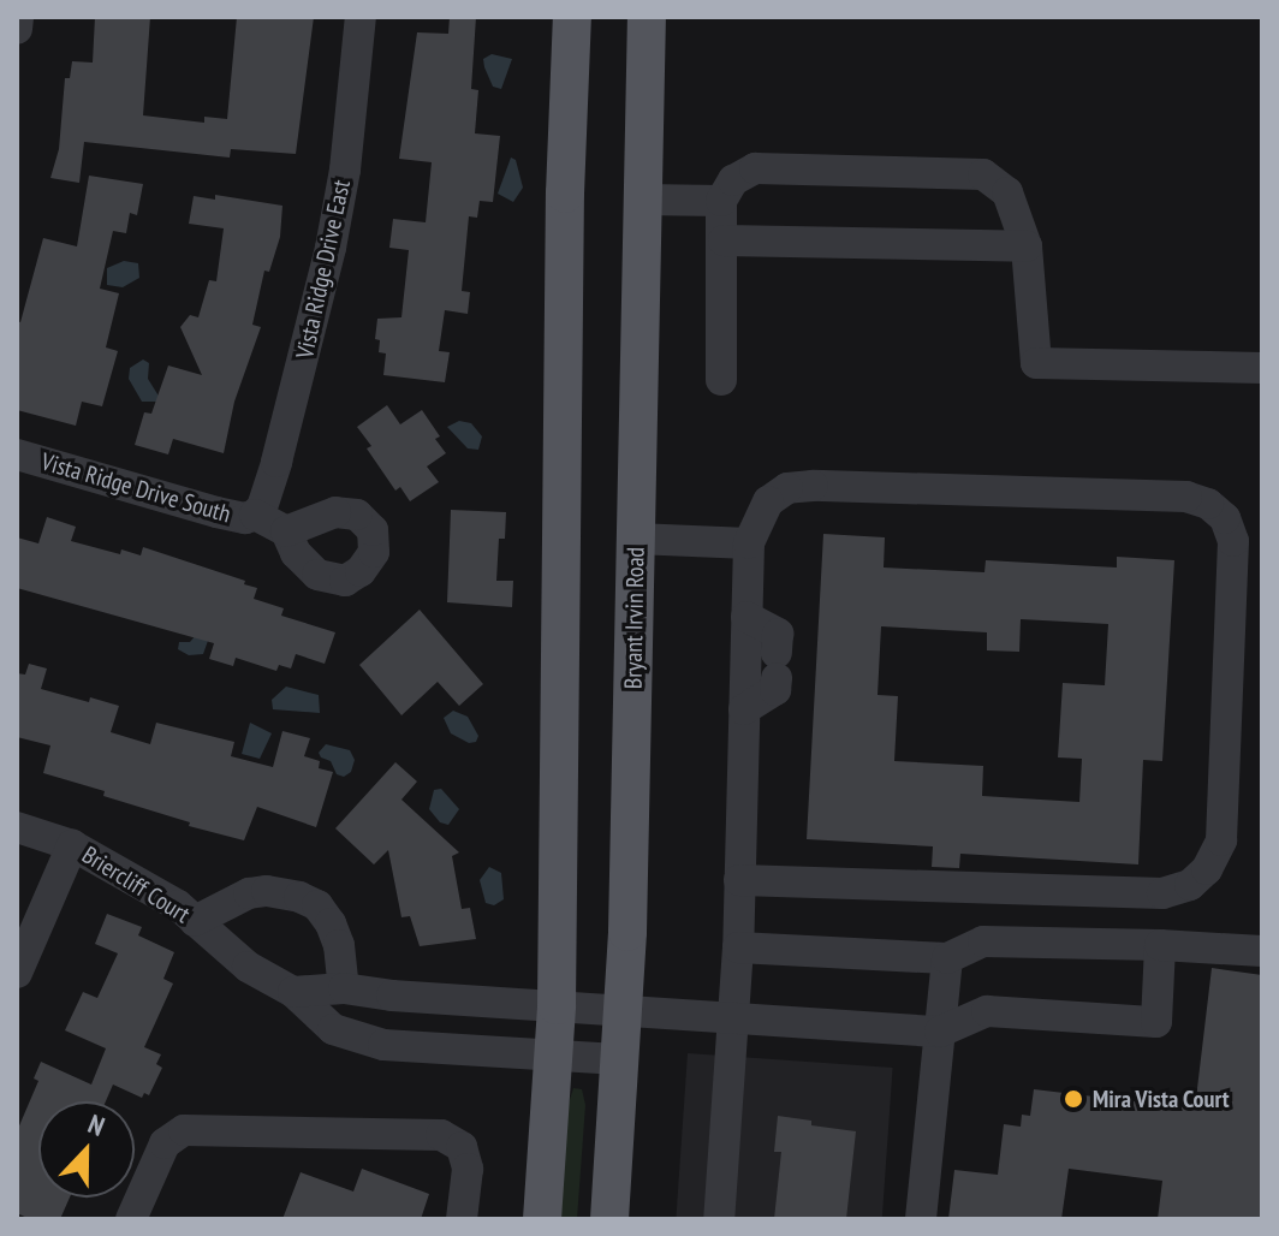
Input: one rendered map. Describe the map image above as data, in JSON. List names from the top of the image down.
{
  "streets": {
    "main road": ["Bryant Irvin Road"],
    "street": ["Vista Ridge Drive East", "Vista Ridge Drive South", "Briercliff Court"]
  },
  "crossings": [
    ["Vista Ridge Drive East", "Vista Ridge Drive South"],
    ["Bryant Irvin Road", "Briercliff Court"]
  ],
  "places": ["Mira Vista Court"],
  "north": "top"
}
